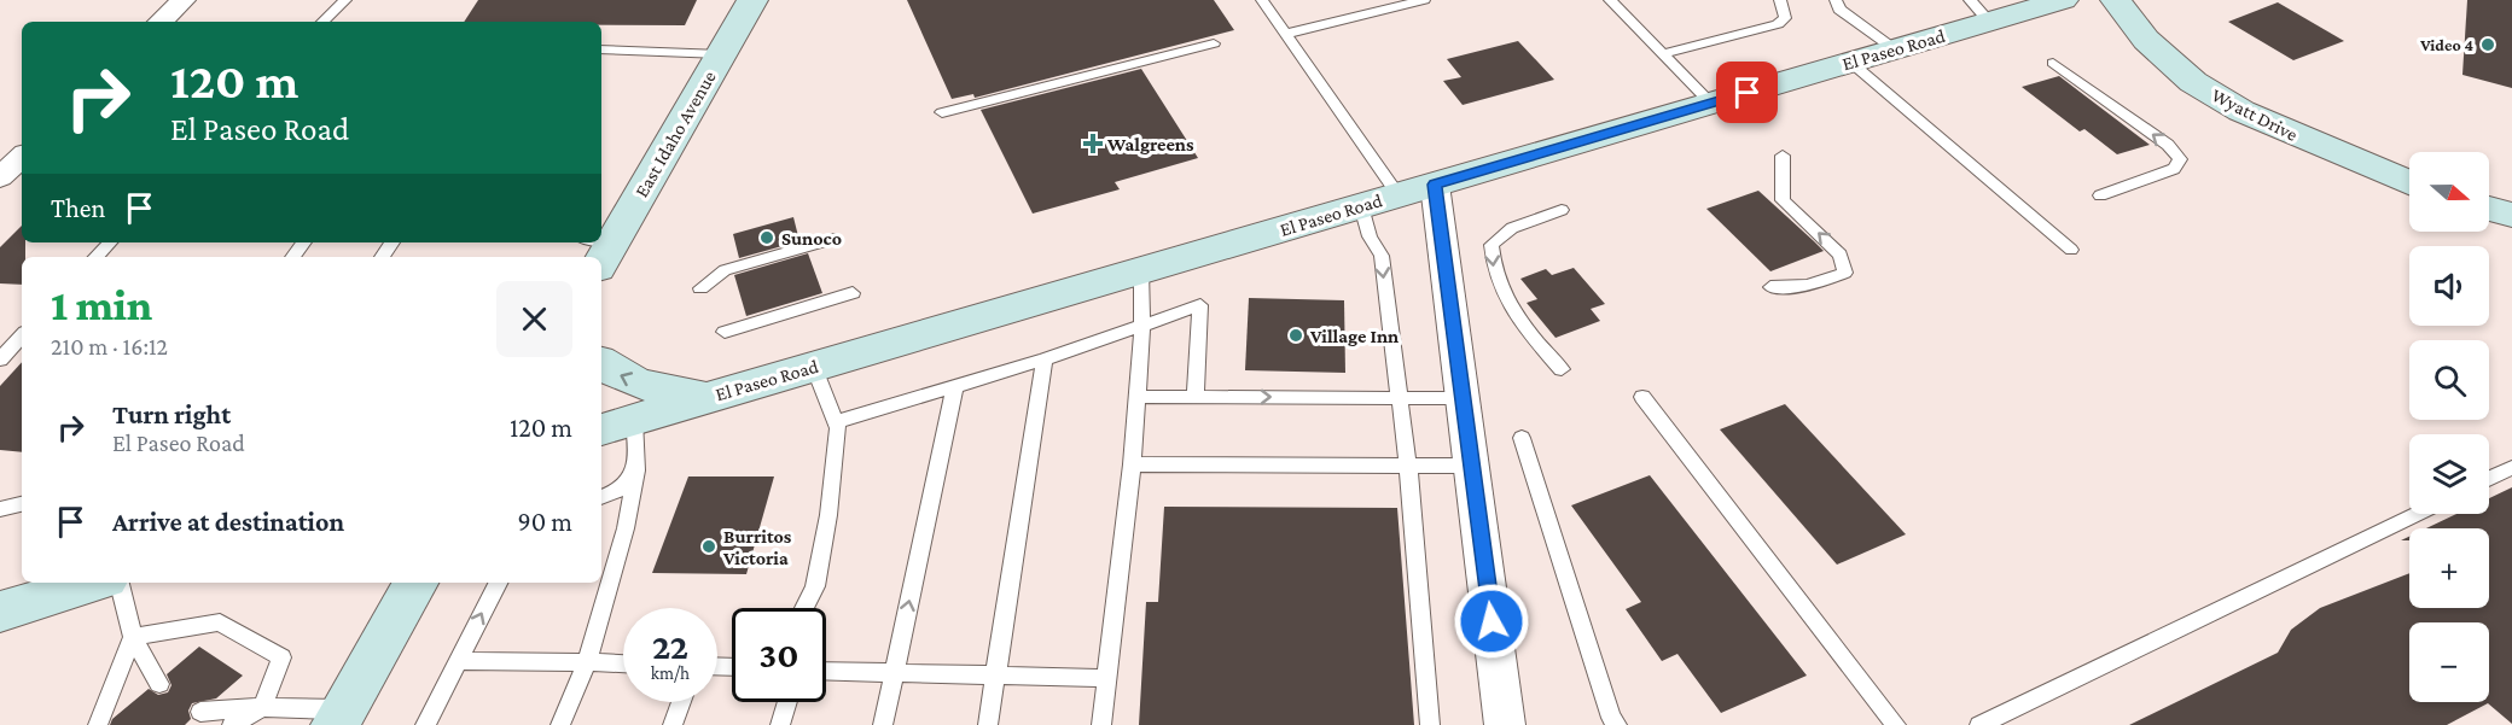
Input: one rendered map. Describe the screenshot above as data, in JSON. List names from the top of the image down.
{
  "streets": {
    "main road": ["El Paseo Road", "Wyatt Drive", "East Idaho Avenue"]
  },
  "places": {
    "other": [
      "Video 4",
      "Sunoco",
      "Village Inn",
      "Burritos Victoria"
    ],
    "health": ["Walgreens"]
  },
  "north": "right",
  "page": {
    "turn": ["120 m", "El Paseo Road"],
    "map_buttons": ["+", "−"],
    "then": "Then",
    "heading": ["1 min", "210 m · 16:12"],
    "list": [
      {
        "name": "Turn right",
        "note": "El Paseo Road",
        "value": "120 m"
      },
      {
        "name": "Arrive at destination",
        "value": "90 m"
      }
    ],
    "speed": "22 km/h",
    "limit": "30"
  }
}
